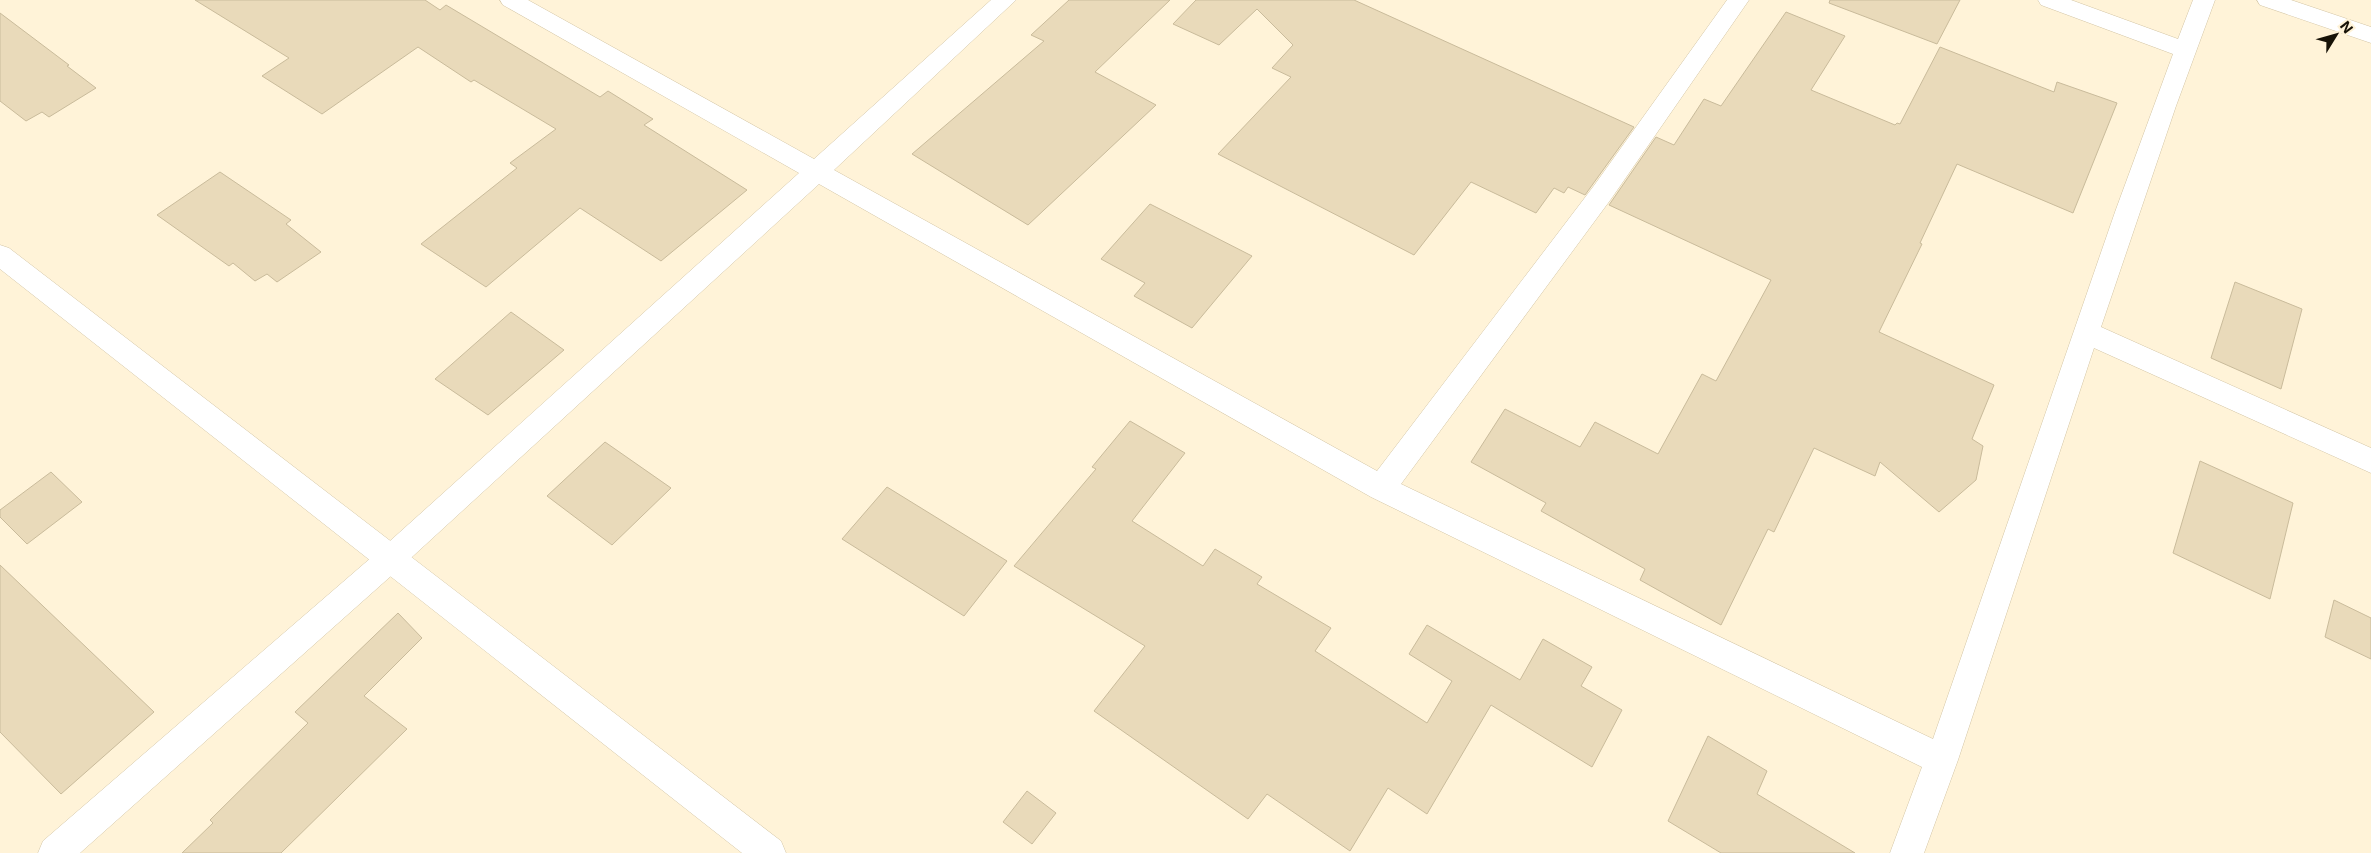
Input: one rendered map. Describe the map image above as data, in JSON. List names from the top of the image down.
{
  "north": "top right"
}
